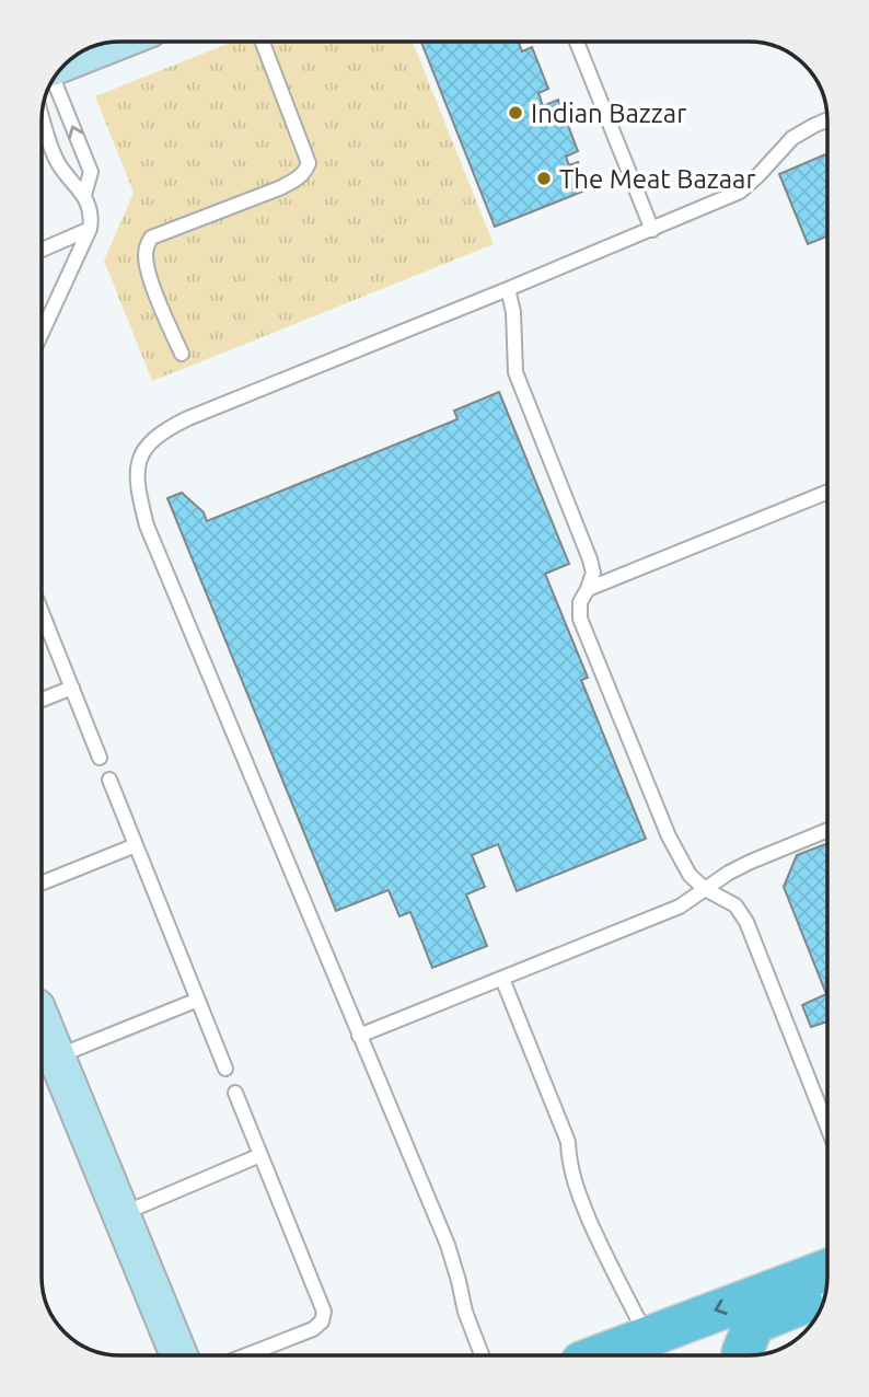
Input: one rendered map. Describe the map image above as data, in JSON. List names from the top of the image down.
{
  "places": ["Indian Bazzar", "The Meat Bazaar"]
}
